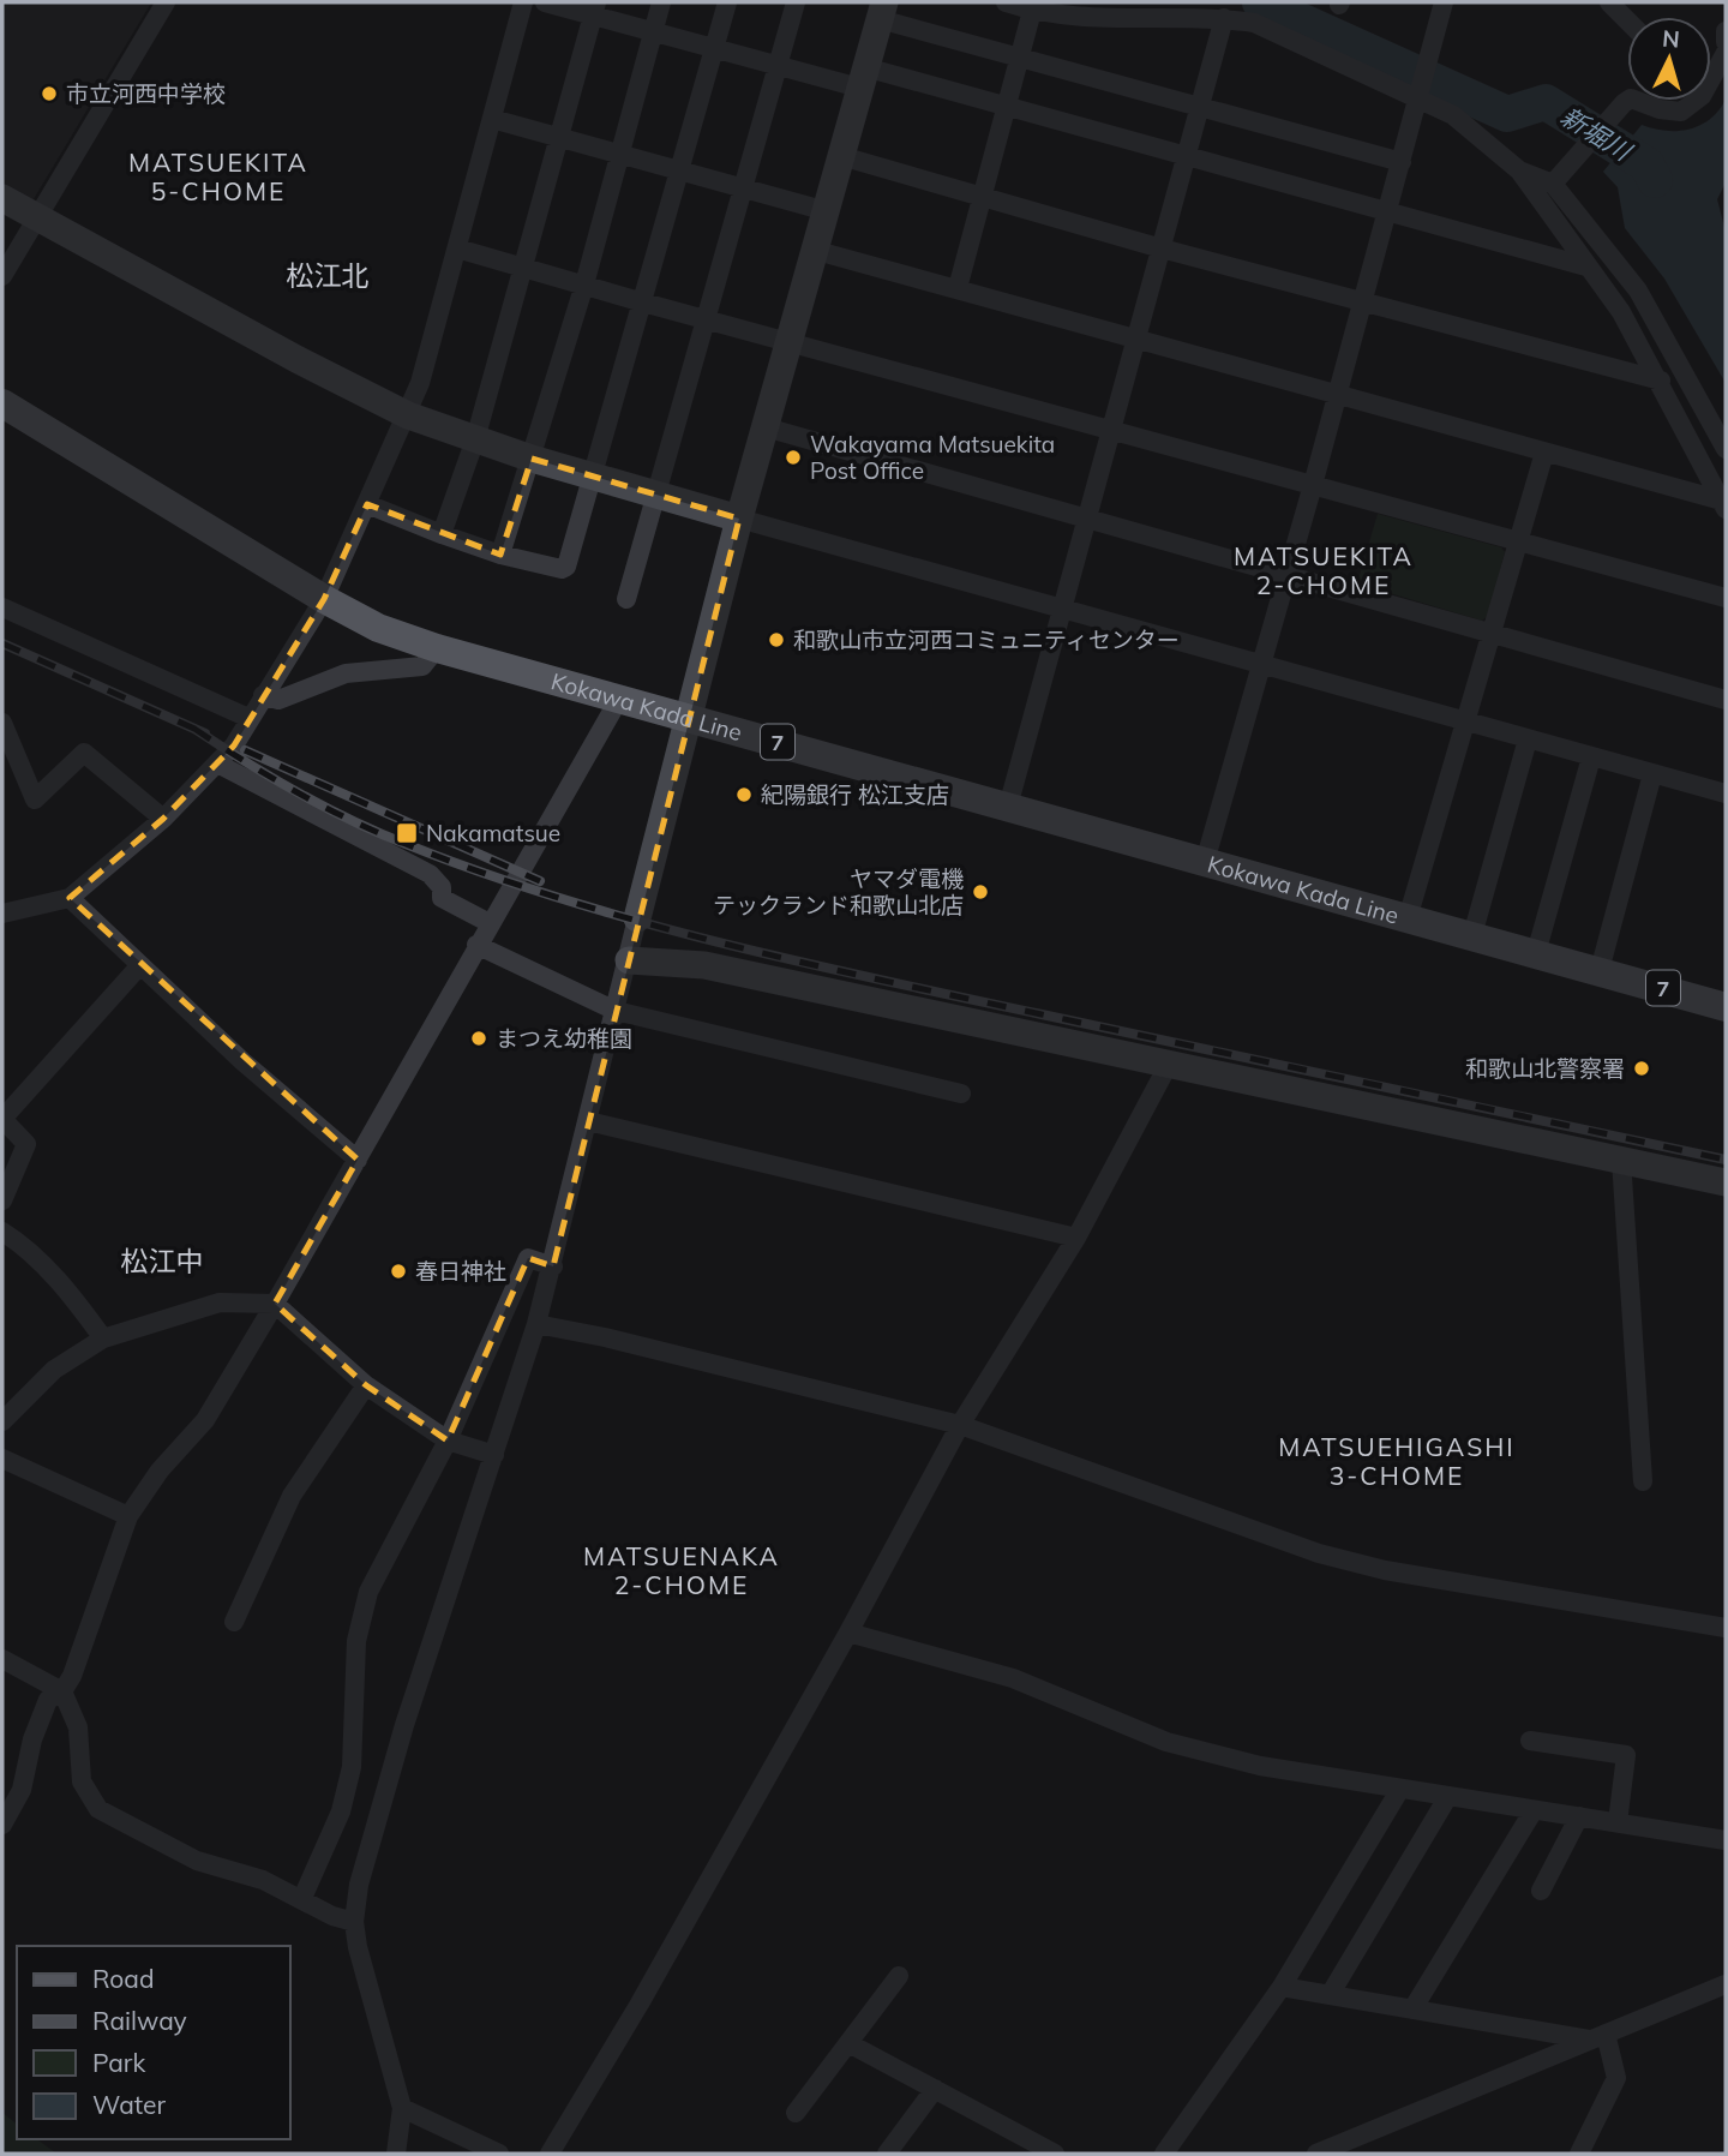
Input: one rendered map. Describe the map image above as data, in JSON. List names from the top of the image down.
{
  "streets": {
    "main road": ["Kokawa Kada Line", "7"]
  },
  "districts": [
    "MATSUEKITA 5-CHOME",
    "松江北",
    "MATSUEKITA 2-CHOME",
    "松江中",
    "MATSUEHIGASHI 3-CHOME",
    "MATSUENAKA 2-CHOME"
  ],
  "water": ["新堀川"],
  "places": {
    "other": [
      "市立河西中学校",
      "Wakayama Matsuekita Post Office",
      "和歌山市立河西コミュニティセンター",
      "紀陽銀行 松江支店",
      "ヤマダ電機 テックランド和歌山北店",
      "まつえ幼稚園",
      "和歌山北警察署",
      "春日神社"
    ],
    "transit": ["Nakamatsue"]
  },
  "legend": [
    "Road",
    "Railway",
    "Park",
    "Water"
  ],
  "north": "top"
}
